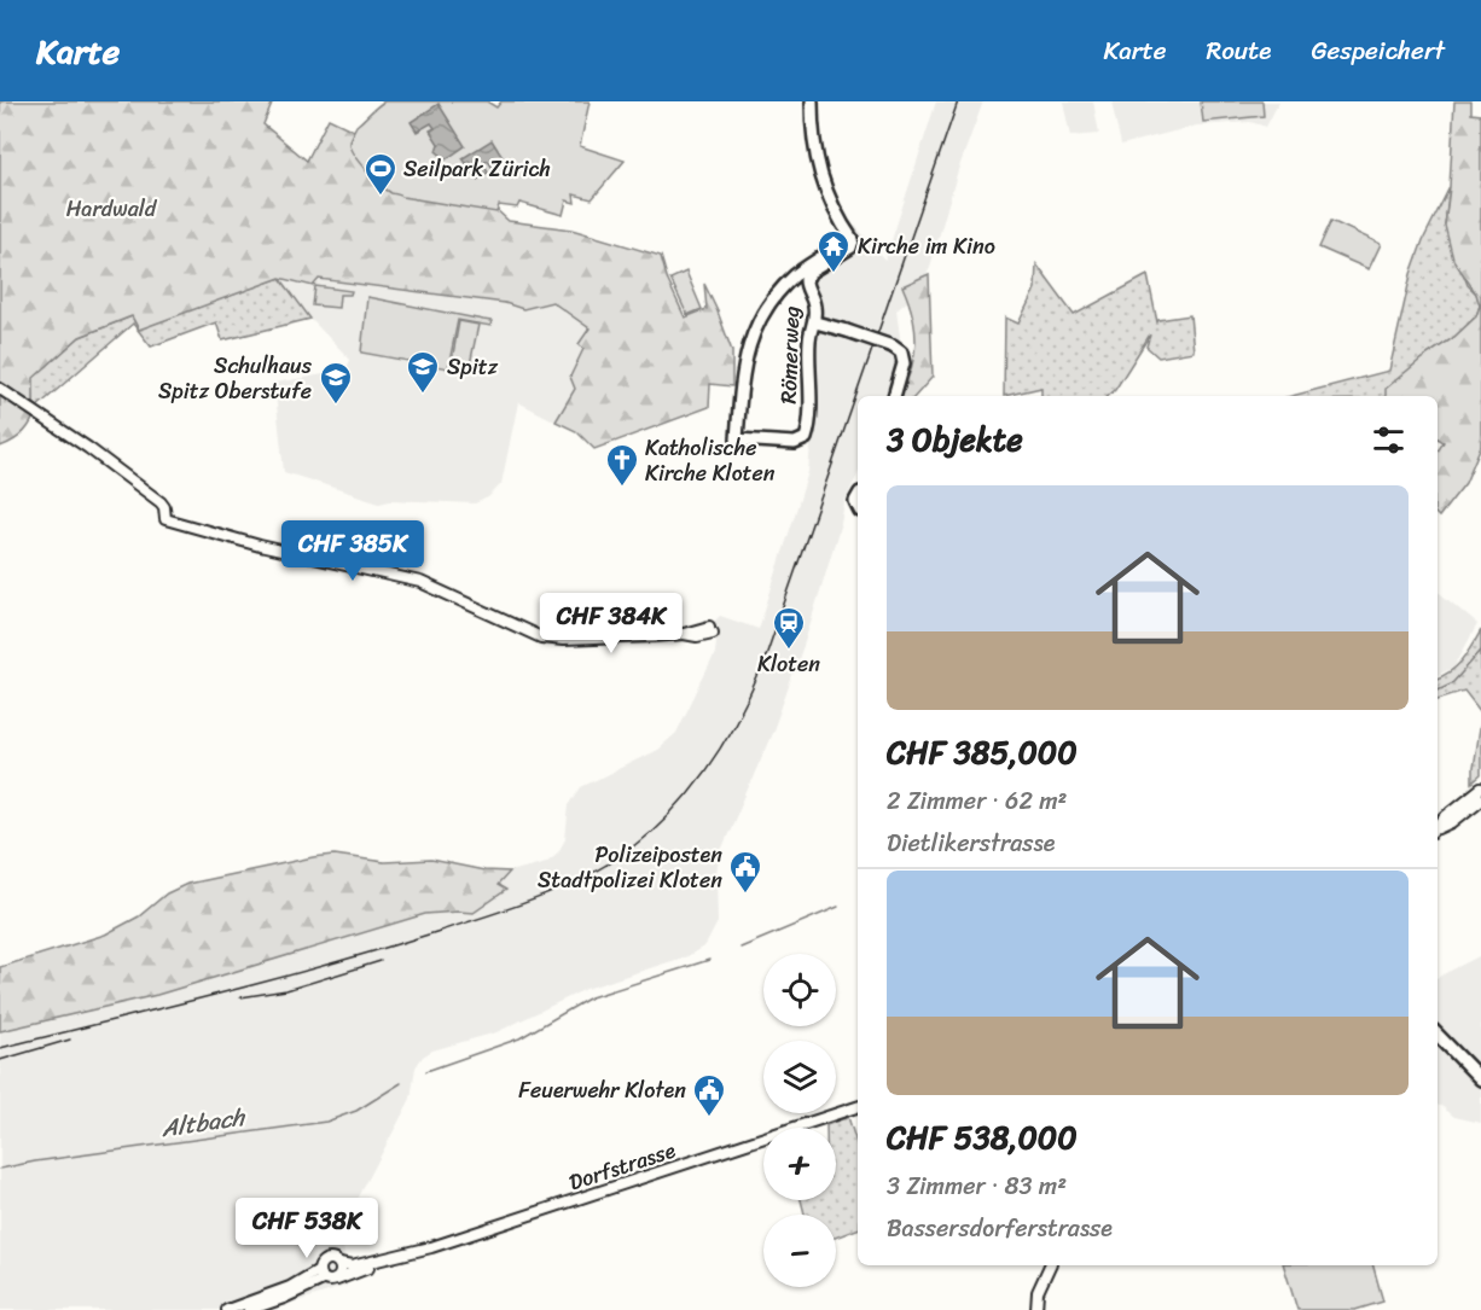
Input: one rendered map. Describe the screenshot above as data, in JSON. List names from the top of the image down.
{
  "streets": {
    "main road": ["Römerweg", "Dorfstrasse"]
  },
  "water": ["Altbach"],
  "parks": ["Hardwald"],
  "places": {
    "sports": ["Seilpark Zürich"],
    "temple": ["Kirche im Kino"],
    "school or university": ["Spitz", "Schulhaus Spitz Oberstufe"],
    "church": ["Katholische Kirche Kloten"],
    "station": ["Kloten"],
    "public building": ["Polizeiposten Stadtpolizei Kloten", "Feuerwehr Kloten"]
  },
  "page": {
    "header": "Karte",
    "nav": ["Karte", "Route", "Gespeichert"],
    "heading": "3 Objekte",
    "list": [
      {
        "name": "CHF 385,000",
        "note": "2 Zimmer · 62 m² · Dietlikerstrasse"
      },
      {
        "name": "CHF 538,000",
        "note": "3 Zimmer · 83 m² · Bassersdorferstrasse"
      }
    ],
    "price": ["CHF 385K", "CHF 384K", "CHF 538K"],
    "map_buttons": ["+", "−"]
  }
}
